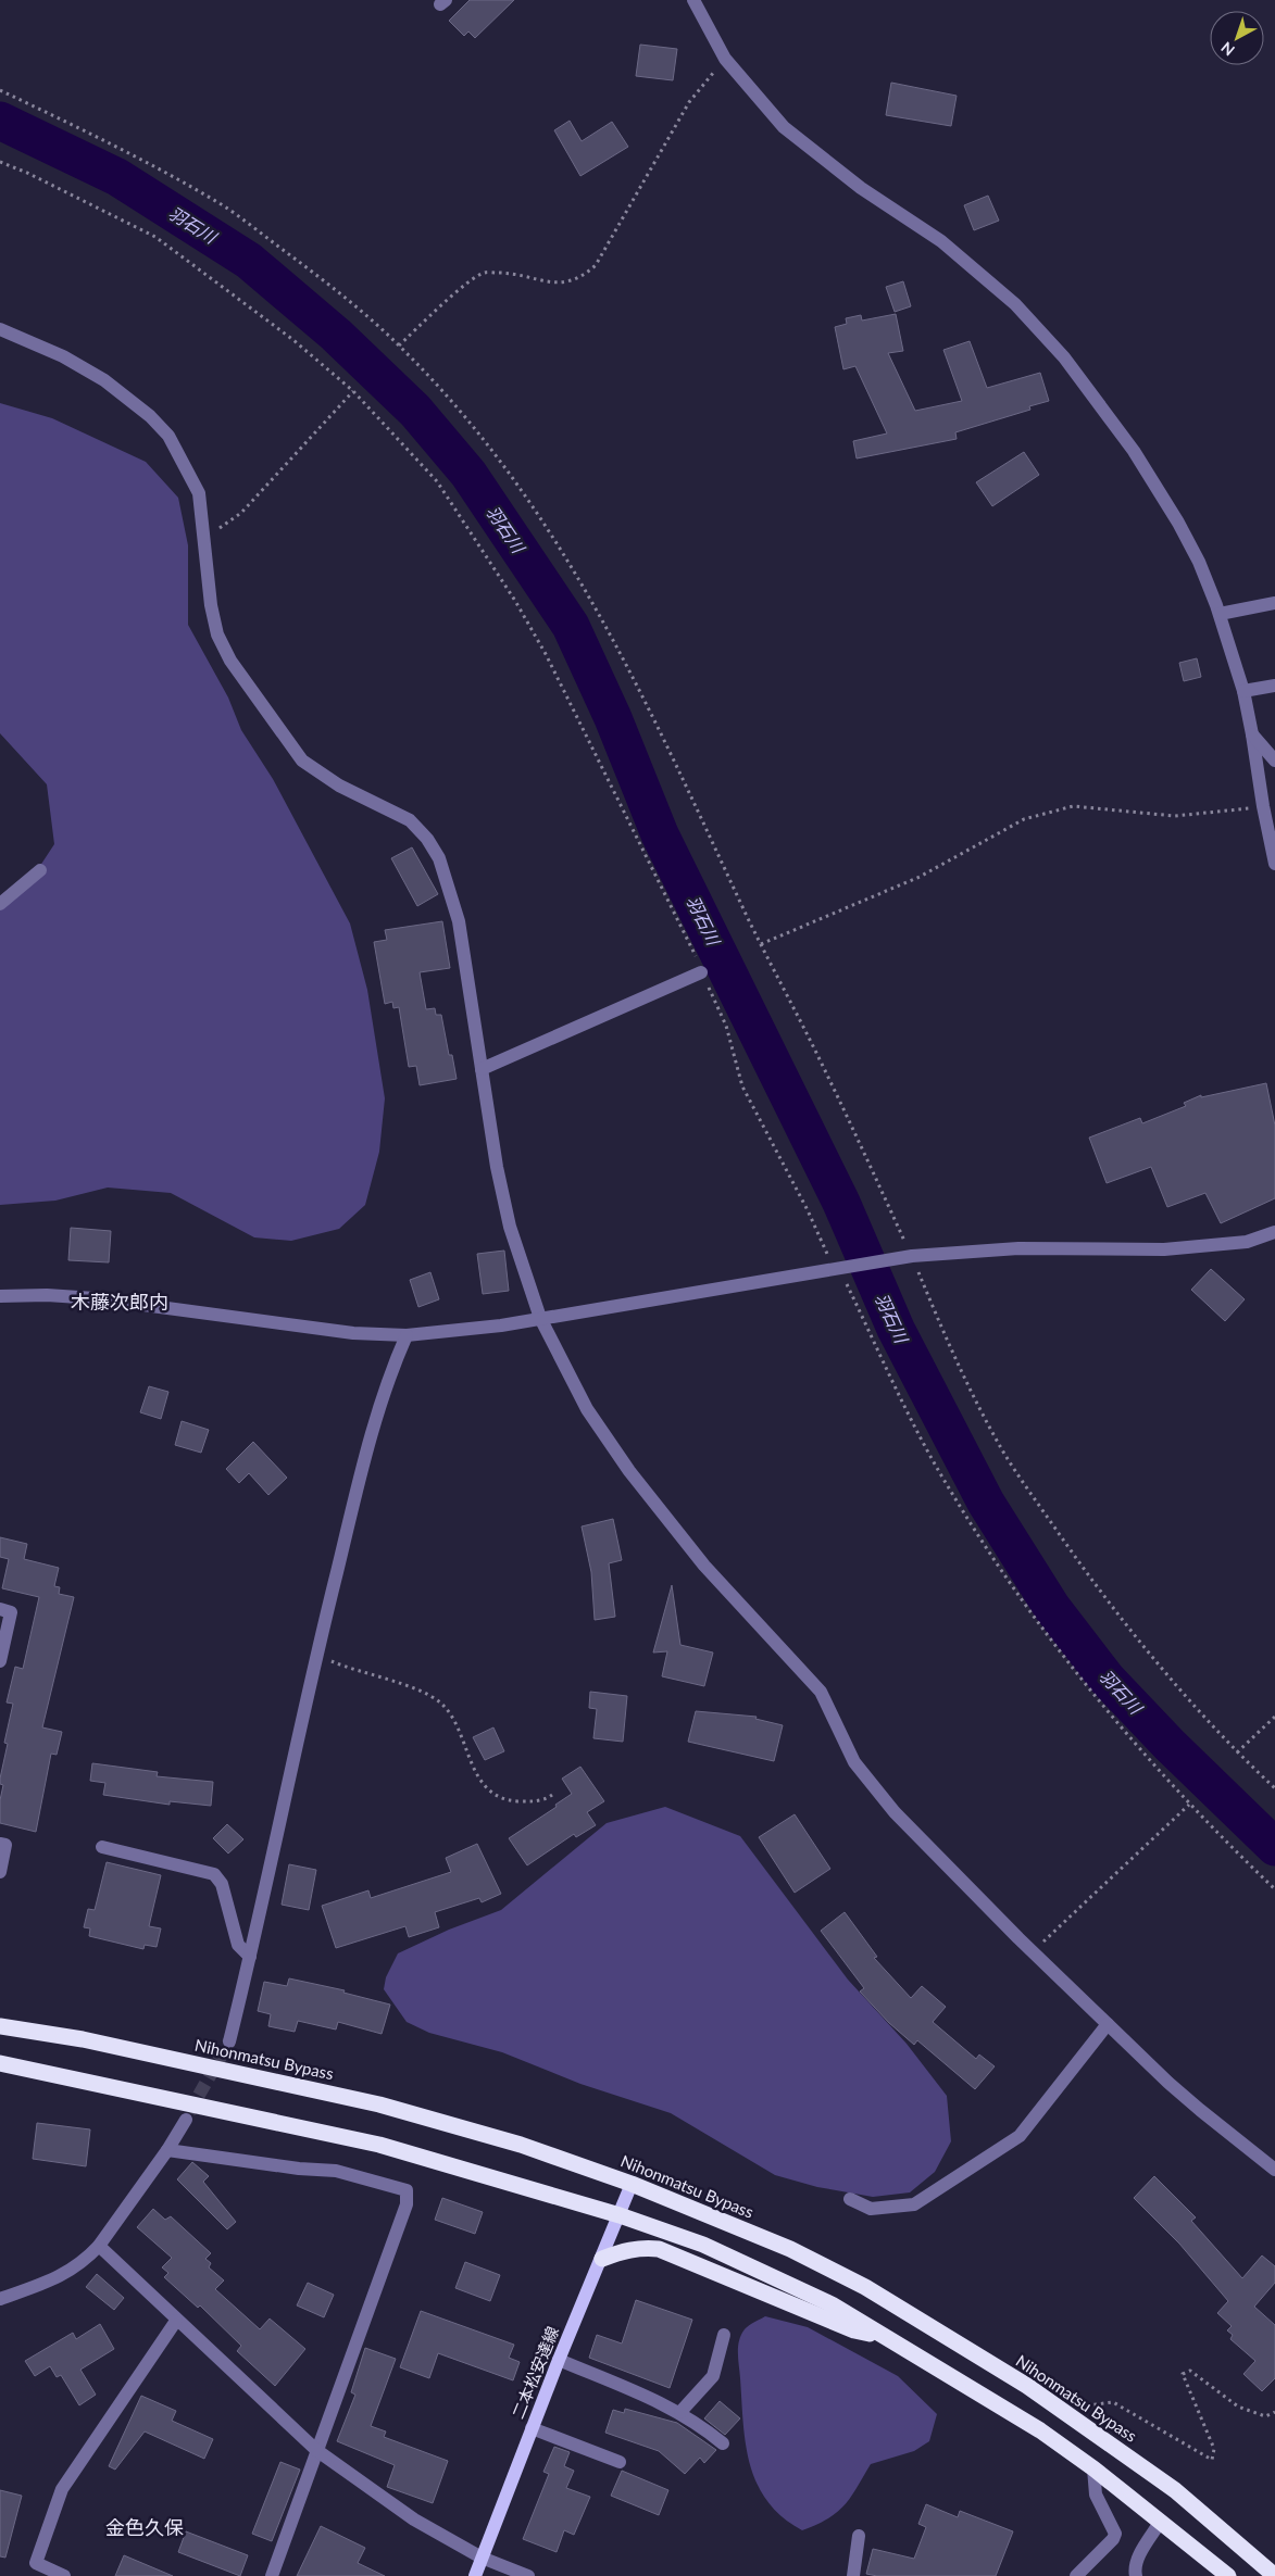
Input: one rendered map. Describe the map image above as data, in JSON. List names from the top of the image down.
{
  "streets": {
    "highway": ["Nihonmatsu Bypass"],
    "main road": ["二本松安達線"]
  },
  "crossings": [
    ["Nihonmatsu Bypass", "二本松安達線"]
  ],
  "districts": ["木藤次郎内", "金色久保"],
  "water": ["羽石川"],
  "north": "bottom left"
}
